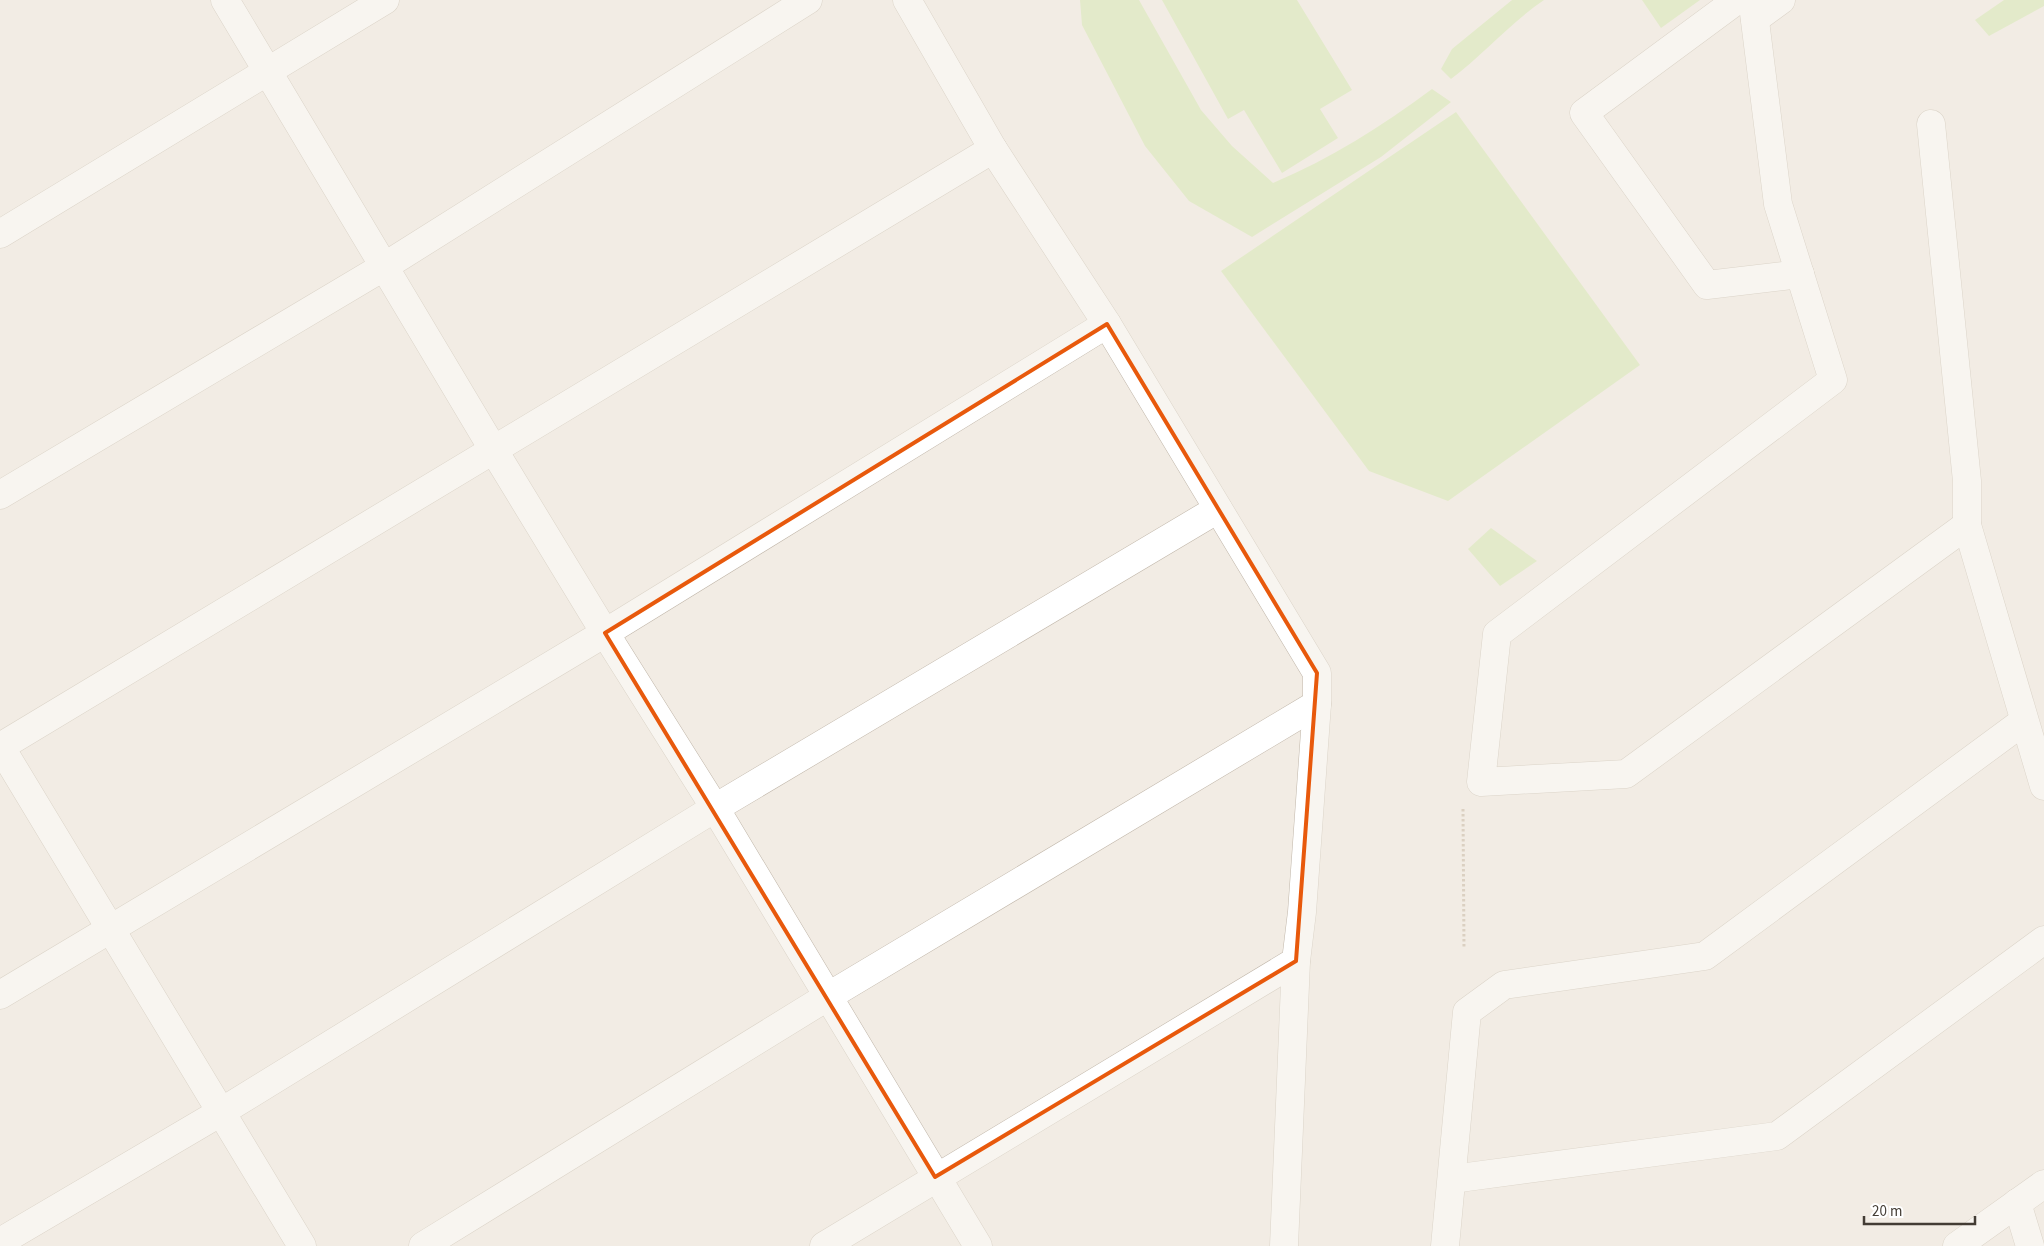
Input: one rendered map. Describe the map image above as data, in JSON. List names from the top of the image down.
{
  "scale_bar": "20 m"
}
